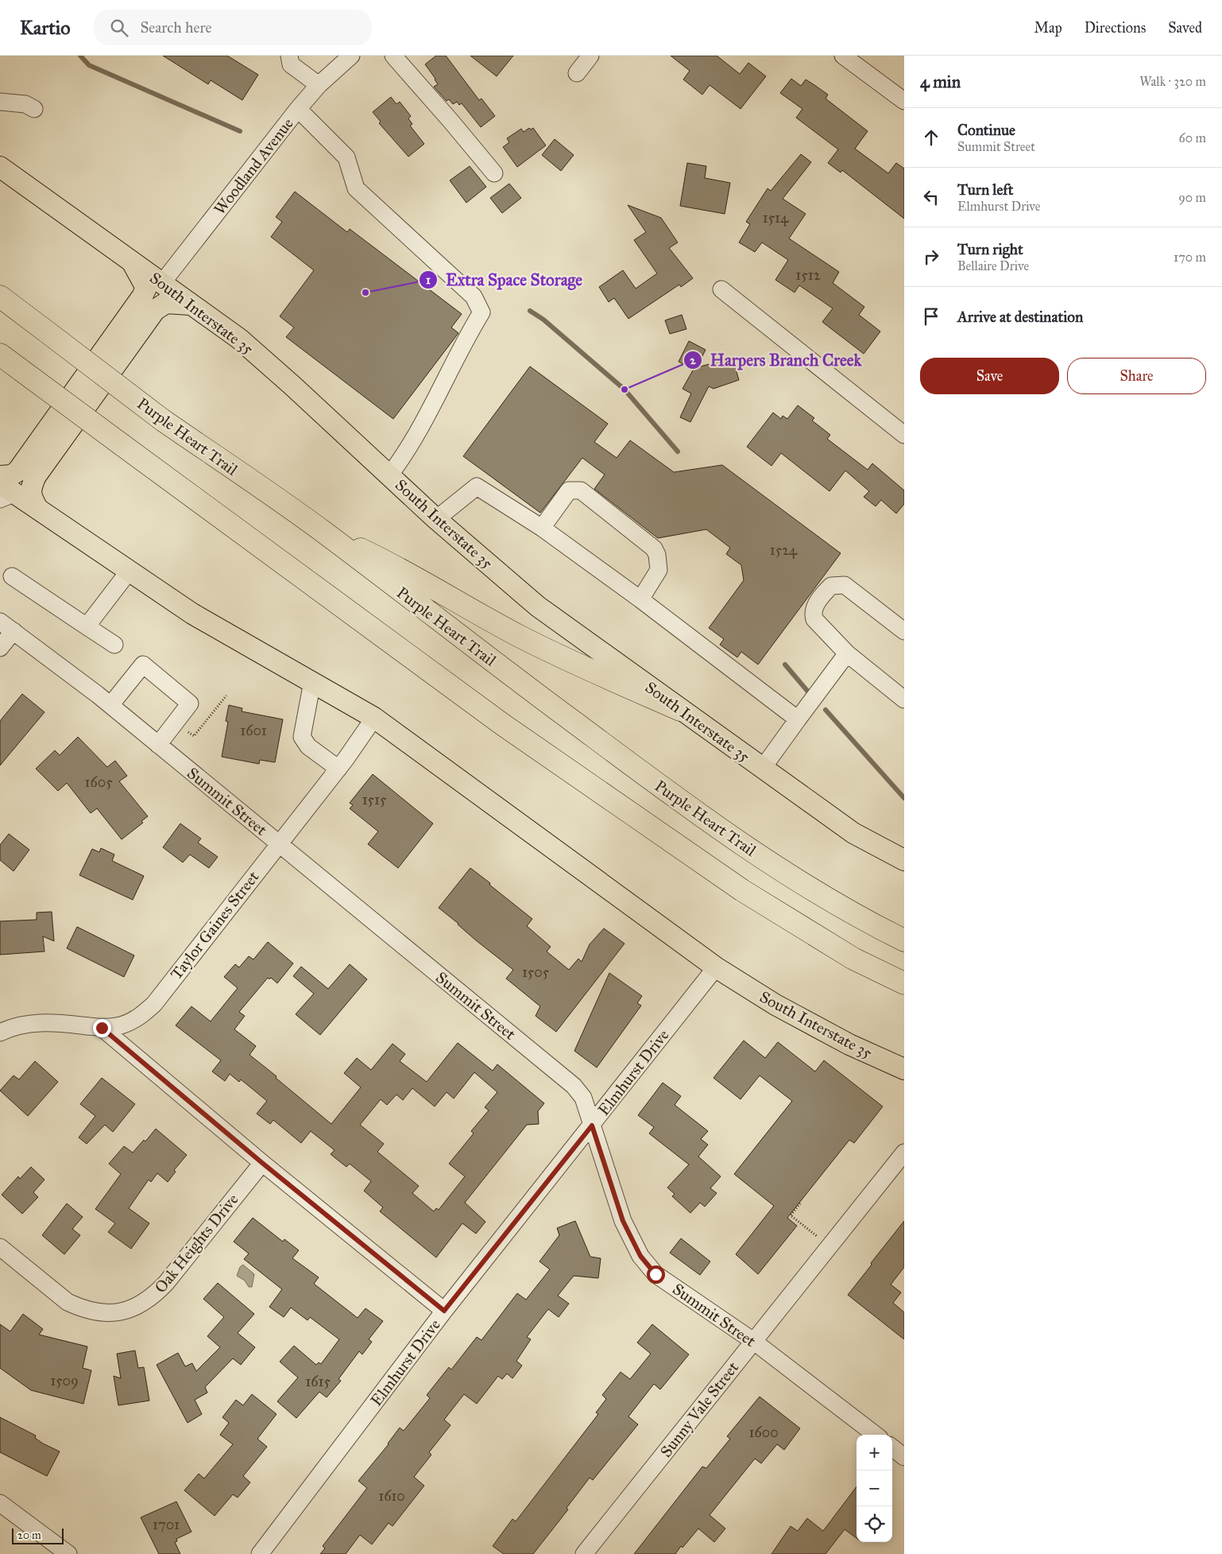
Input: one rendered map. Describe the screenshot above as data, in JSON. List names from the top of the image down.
{
  "streets": {
    "highway": ["Purple Heart Trail"],
    "main road": ["South Interstate 35"],
    "street": [
      "Woodland Avenue",
      "Summit Street",
      "Taylor Gaines Street",
      "Elmhurst Drive",
      "Oak Heights Drive",
      "Sunny Vale Street"
    ]
  },
  "crossings": [
    ["Woodland Avenue", "South Interstate 35"],
    ["South Interstate 35", "Taylor Gaines Street"],
    ["South Interstate 35", "Elmhurst Drive"],
    ["Summit Street", "Taylor Gaines Street"],
    ["Summit Street", "Elmhurst Drive"],
    ["Summit Street", "Sunny Vale Street"]
  ],
  "places": ["Extra Space Storage", "Harpers Branch Creek"],
  "house_numbers": [
    "1514",
    "1512",
    "1524",
    "1601",
    "1605",
    "1515",
    "1505",
    "1509",
    "1615",
    "1600",
    "1610",
    "1701"
  ],
  "scale_bar": "20 m",
  "page": {
    "header": "Kartio",
    "search": "Search here",
    "nav": ["Map", "Directions", "Saved"],
    "heading": ["4 min", "Walk · 320 m"],
    "list": [
      ["Continue", "Summit Street", "60 m"],
      ["Turn left", "Elmhurst Drive", "90 m"],
      ["Turn right", "Bellaire Drive", "170 m"],
      "Arrive at destination"
    ],
    "buttons": ["Save", "Share"],
    "map_buttons": ["+", "−"],
    "scale": "20 m"
  }
}
